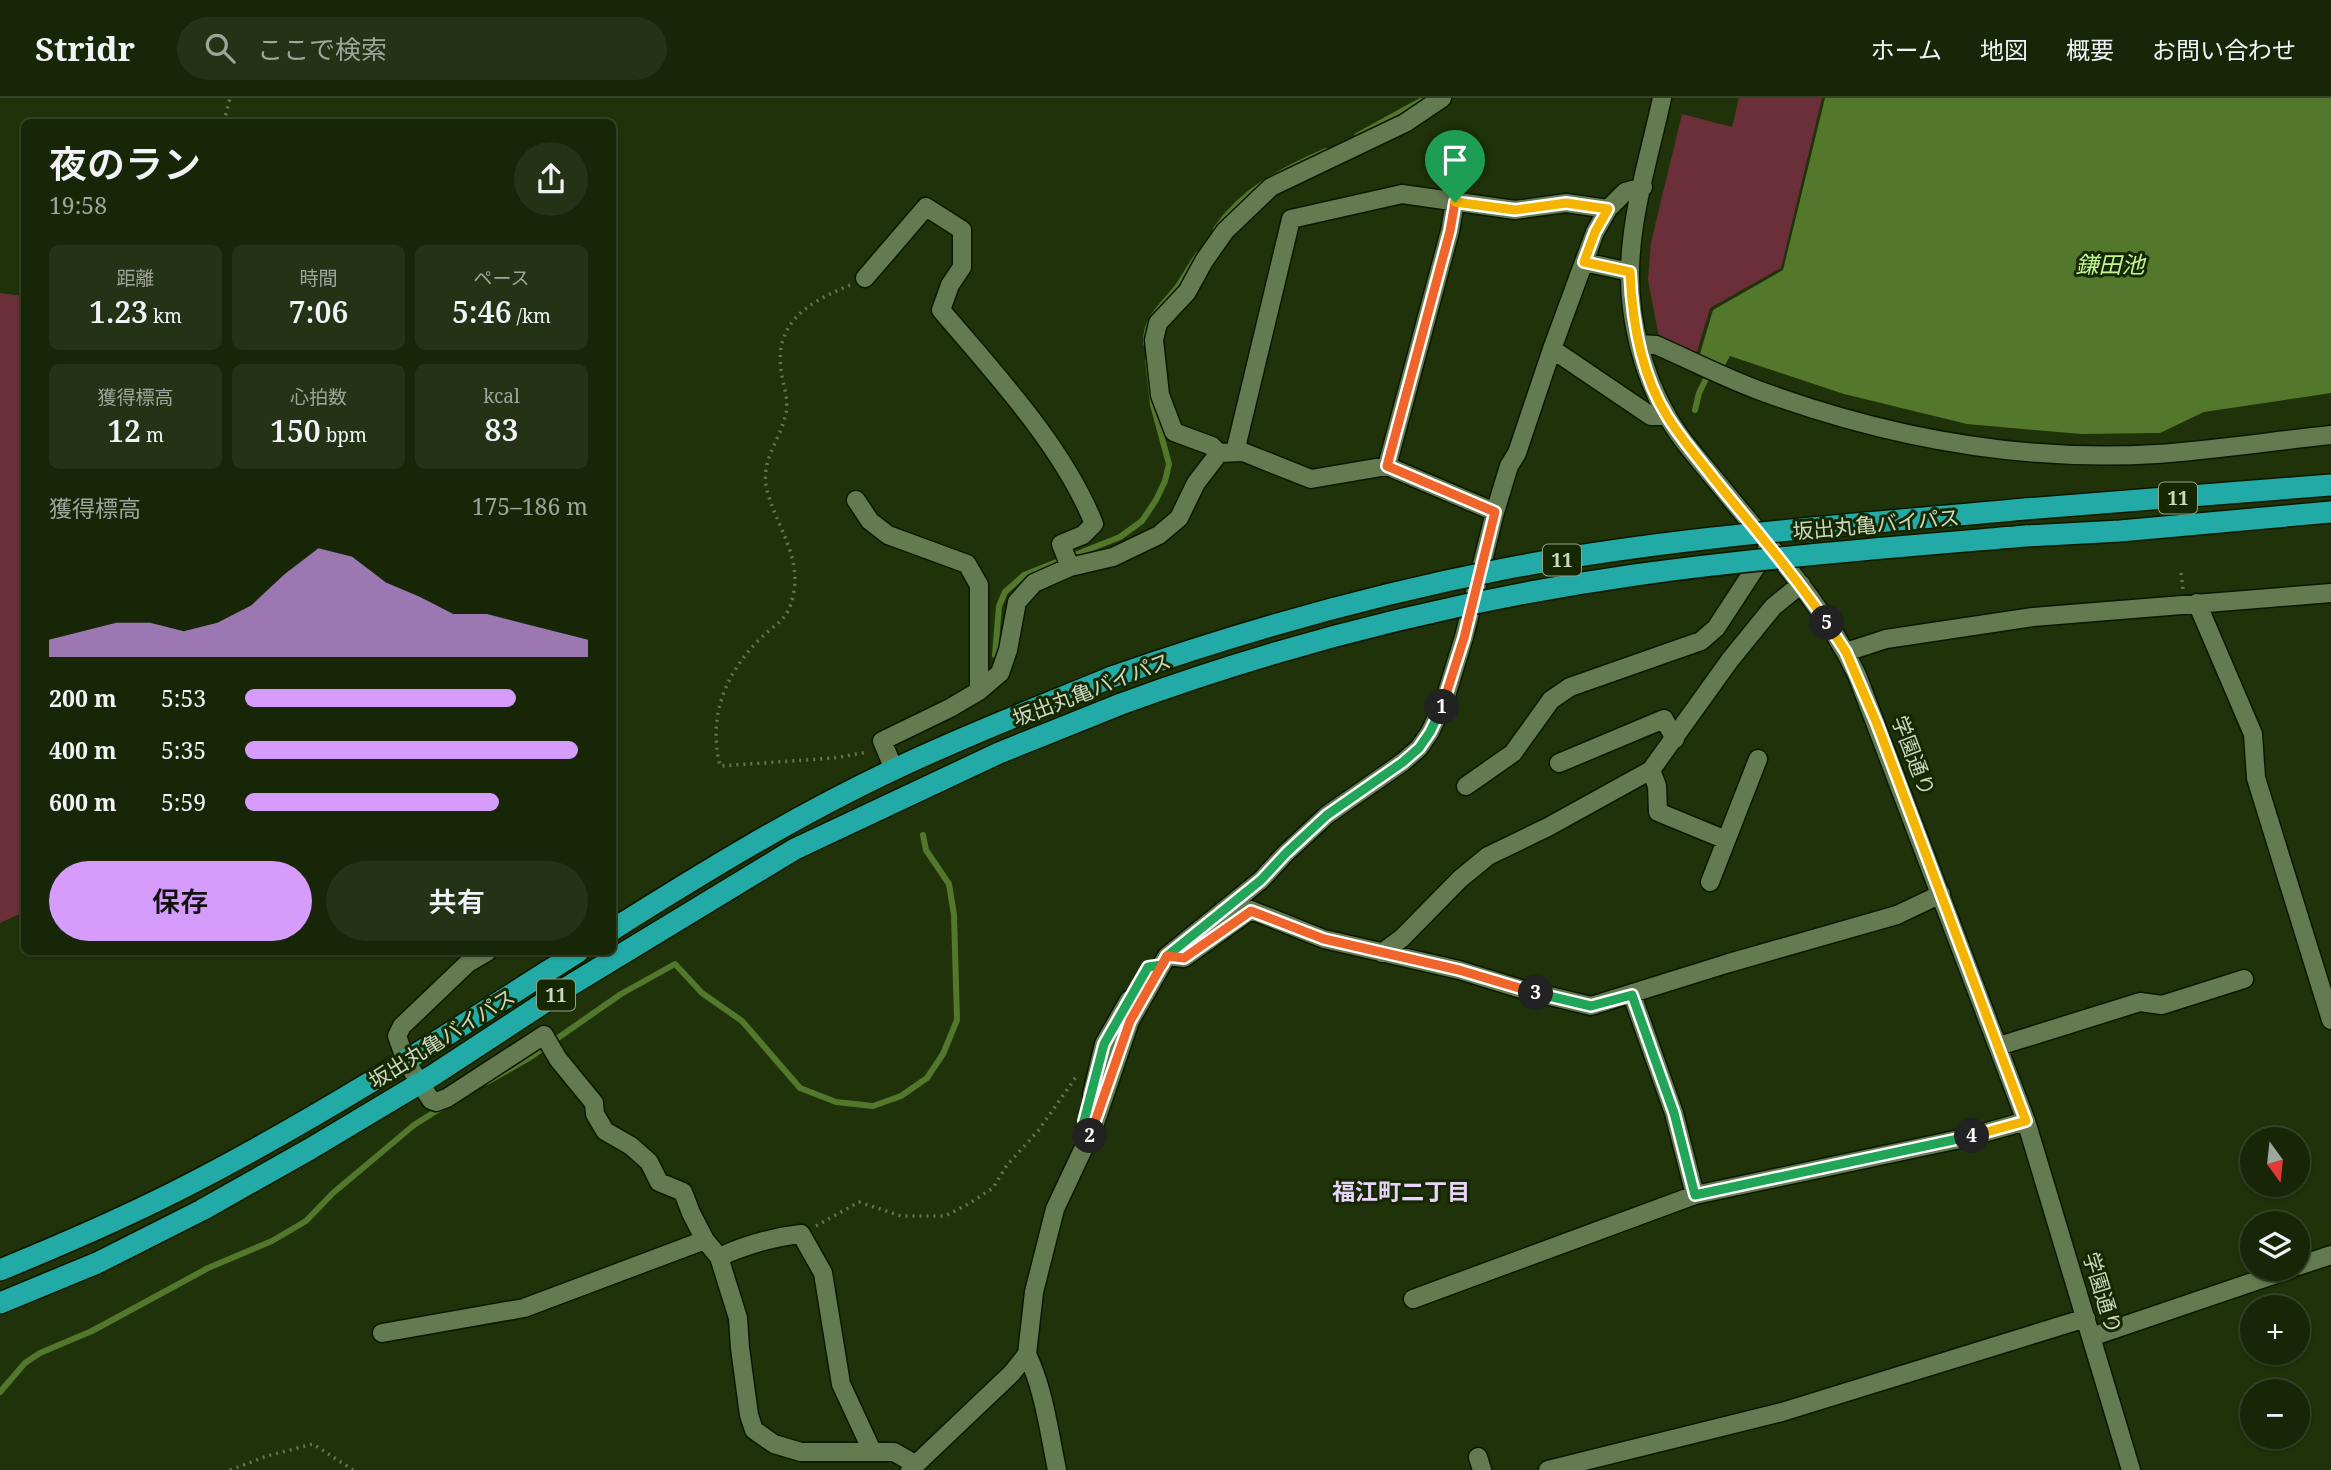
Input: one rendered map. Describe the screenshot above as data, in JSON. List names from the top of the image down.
{
  "streets": {
    "highway": ["11", "坂出丸亀バイパス"],
    "street": ["学園通り"]
  },
  "crossings": [
    ["11", "坂出丸亀バイパス"]
  ],
  "districts": ["福江町二丁目"],
  "water": ["鎌田池"],
  "north": "bottom",
  "page": {
    "header": "Stridr",
    "search": "ここで検索",
    "nav": [
      "ホーム",
      "地図",
      "概要",
      "お問い合わせ"
    ],
    "heading": ["夜のラン", "19:58"],
    "stats": [
      ["距離", "1.23 km"],
      ["時間", "7:06"],
      ["ペース", "5:46 /km"],
      ["獲得標高", "12 m"],
      ["心拍数", "150 bpm"],
      ["kcal", "83"]
    ],
    "chart": ["獲得標高", "175–186 m"],
    "pins": [
      "5",
      "1",
      "3",
      "2",
      "4"
    ],
    "list": [
      {
        "name": "200 m",
        "note": "5:53"
      },
      {
        "name": "400 m",
        "note": "5:35"
      },
      {
        "name": "600 m",
        "note": "5:59"
      }
    ],
    "buttons": ["保存", "共有"],
    "map_buttons": ["+", "−"]
  }
}
